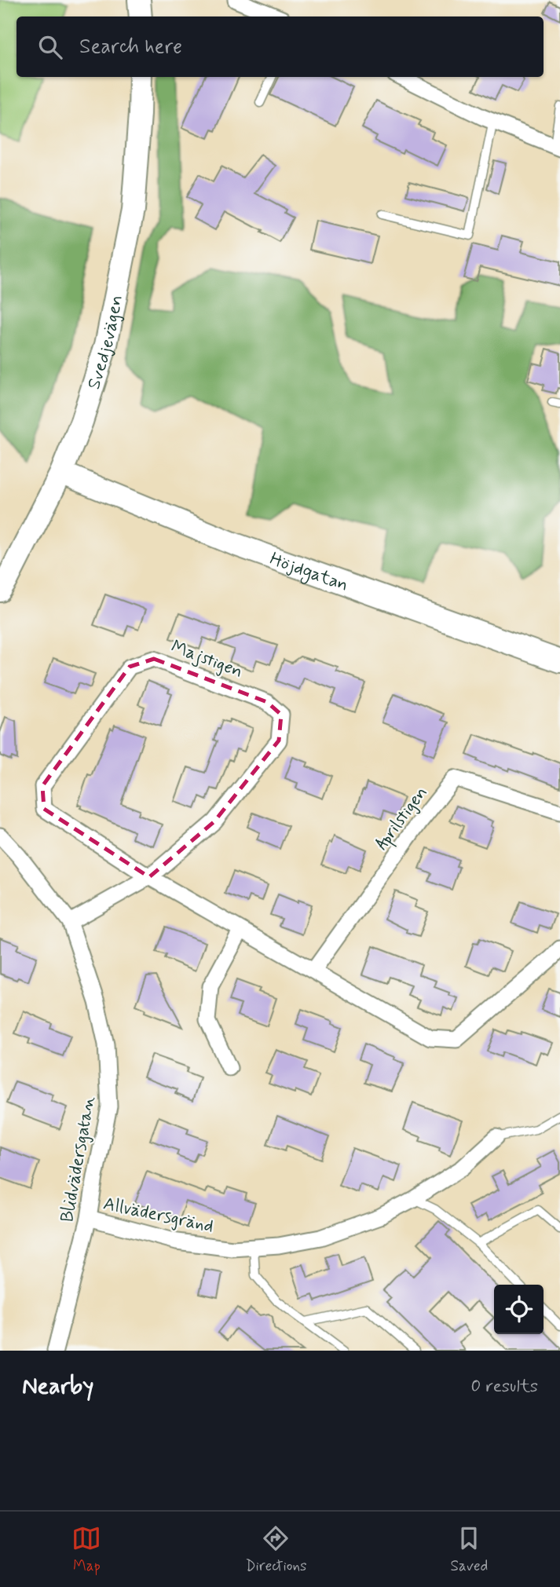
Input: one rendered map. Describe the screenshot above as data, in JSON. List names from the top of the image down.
{
  "streets": {
    "street": [
      "Svedjevägen",
      "Höjdgatan",
      "Majstigen",
      "Aprilstigen",
      "Blidvädersgatan",
      "Allvädersgränd"
    ]
  },
  "crossings": [
    ["Svedjevägen", "Höjdgatan"],
    ["Majstigen", "Blidvädersgatan"],
    ["Blidvädersgatan", "Allvädersgränd"]
  ],
  "page": {
    "search": "Search here",
    "heading": ["Nearby", "0 results"],
    "nav": ["Map", "Directions", "Saved"]
  }
}
